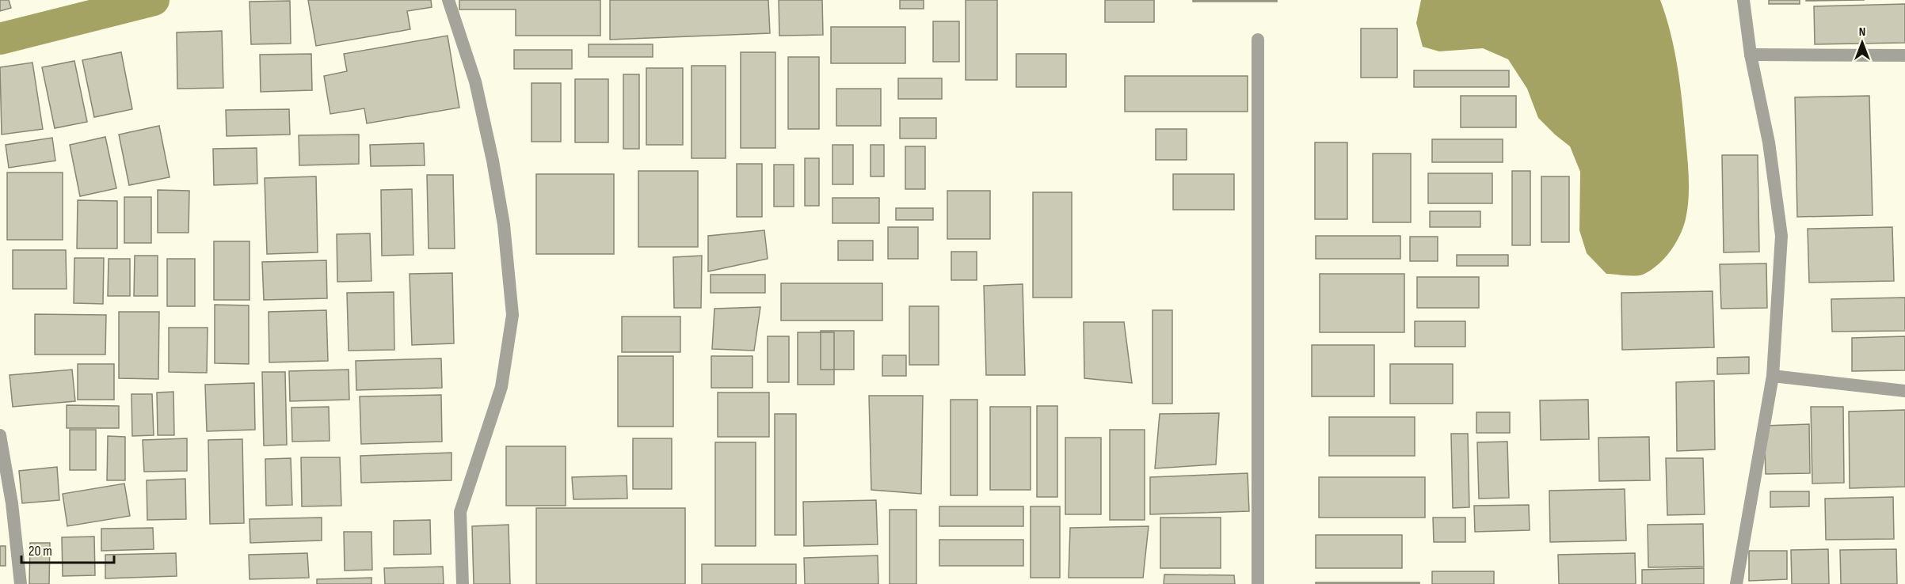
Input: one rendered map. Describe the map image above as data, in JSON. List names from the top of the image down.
{
  "scale_bar": "20 m",
  "north": "top"
}
